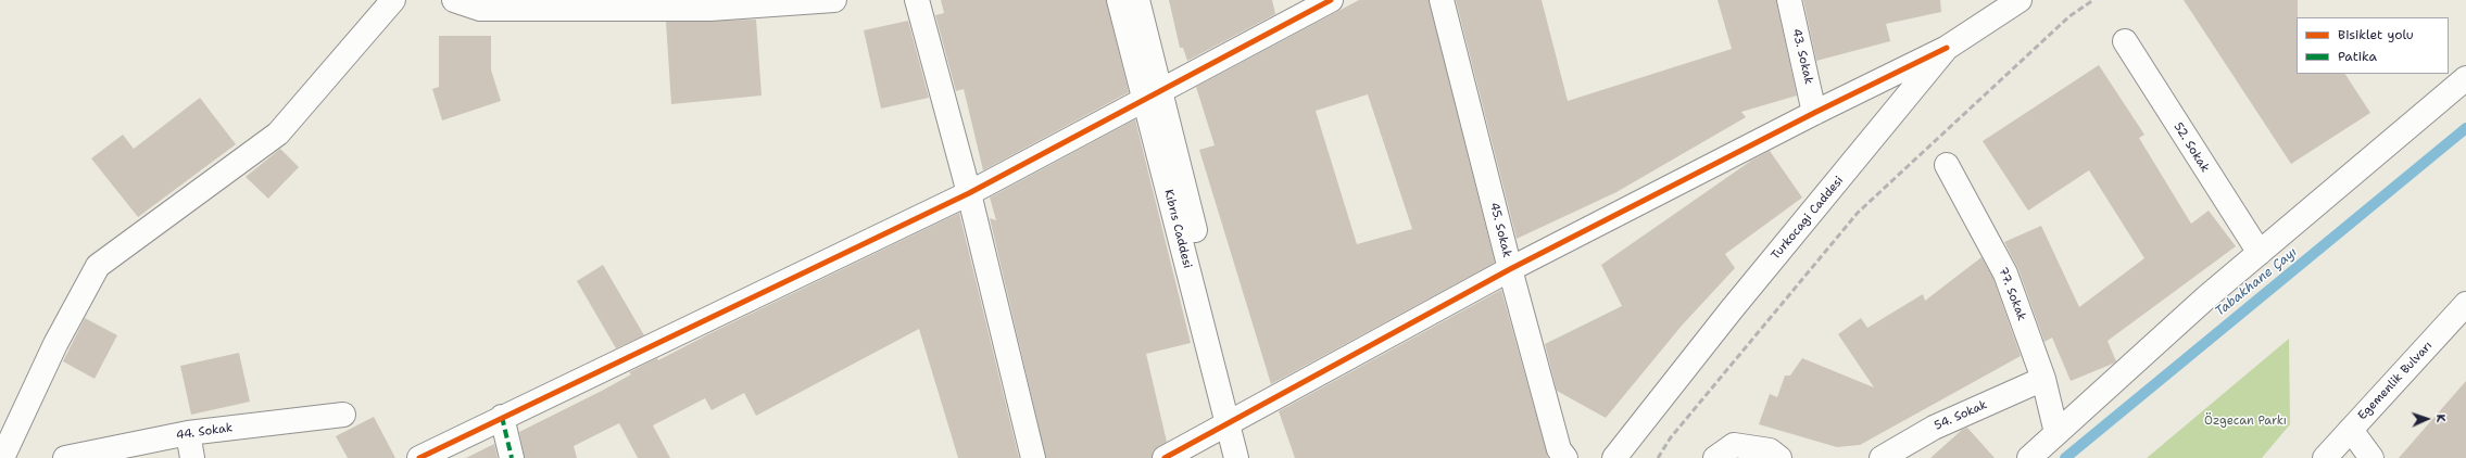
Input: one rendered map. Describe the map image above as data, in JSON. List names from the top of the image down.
{
  "streets": {
    "street": [
      "43. Sokak",
      "52. Sokak",
      "Turkocagi Caddesi",
      "Kıbrıs Caddesi",
      "45. Sokak",
      "77. Sokak",
      "Egemenlik Bulvarı",
      "54. Sokak",
      "44. Sokak"
    ]
  },
  "crossings": [
    ["77. Sokak", "54. Sokak"]
  ],
  "water": ["Tabakhane Çayı"],
  "parks": ["Özgecan Parkı"],
  "legend": ["Bisiklet yolu", "Patika"],
  "north": "right"
}
